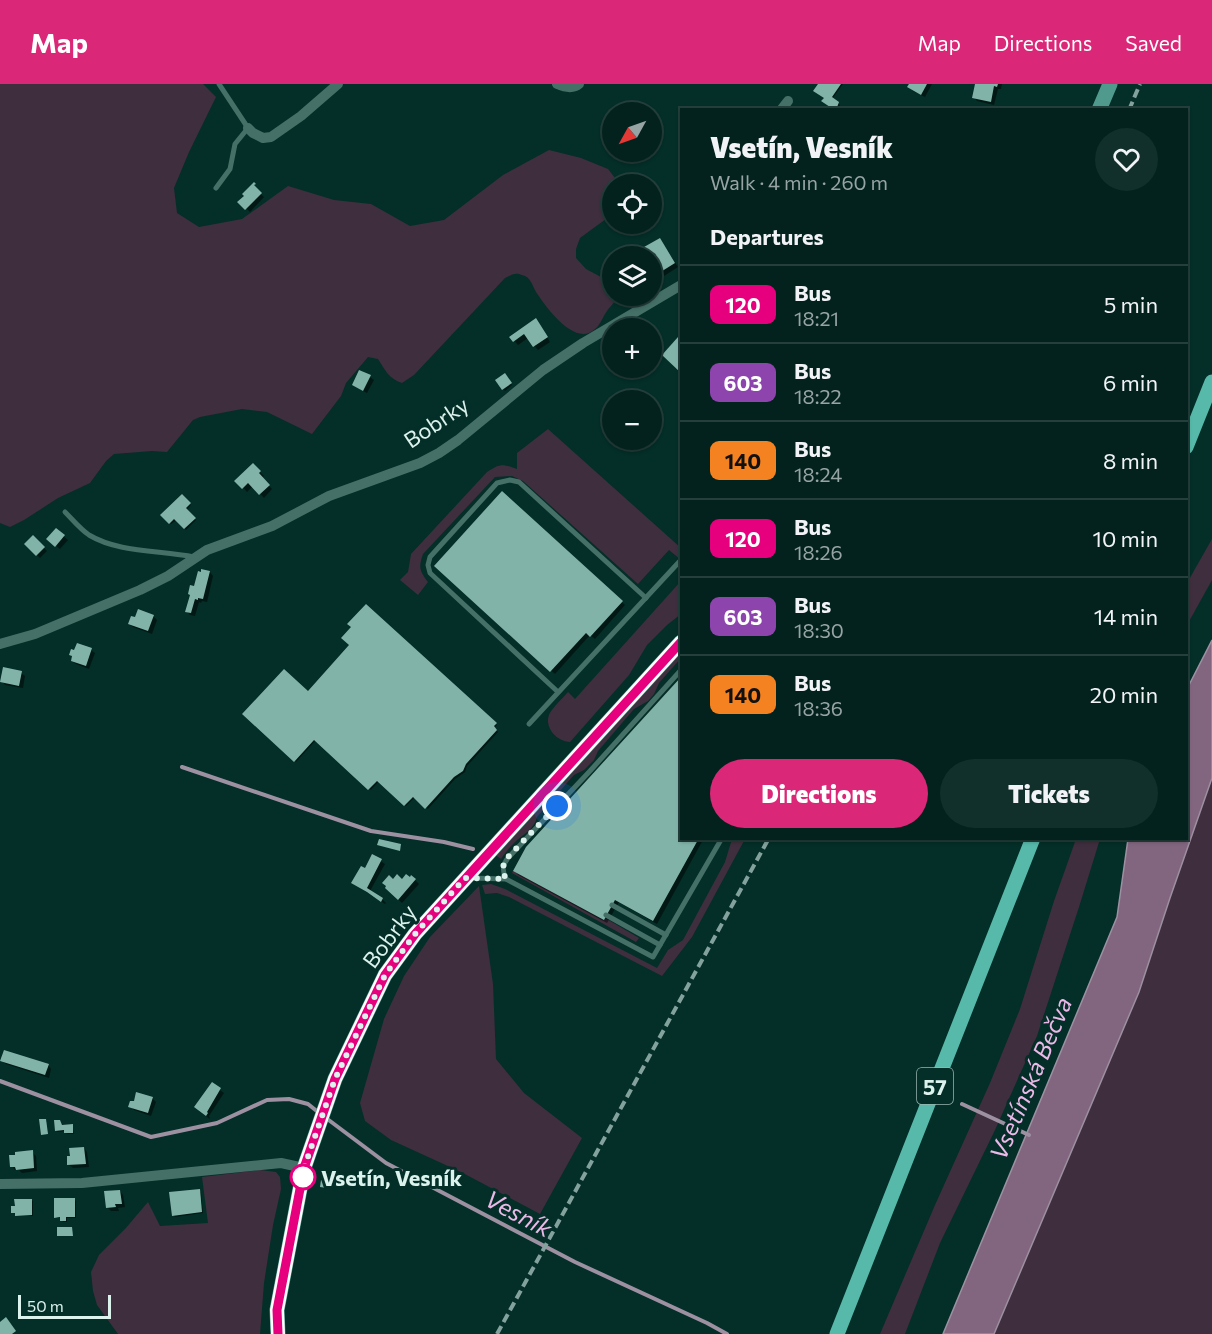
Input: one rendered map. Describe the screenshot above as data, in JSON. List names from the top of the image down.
{
  "streets": {
    "main road": ["57"],
    "street": ["Bobrky"]
  },
  "water": ["Vsetínská Bečva", "Vesník"],
  "places": ["Vsetín, Vesník"],
  "lines": ["bus line 120"],
  "scale_bar": "50 m",
  "north": "bottom left",
  "page": {
    "header": "Map",
    "nav": ["Map", "Directions", "Saved"],
    "map_buttons": ["+", "−"],
    "heading": [
      ["Vsetín, Vesník", "Walk · 4 min · 260 m"],
      "Departures"
    ],
    "list": [
      {
        "mark": "120",
        "name": "Bus",
        "note": "18:21",
        "value": "5 min"
      },
      {
        "mark": "603",
        "name": "Bus",
        "note": "18:22",
        "value": "6 min"
      },
      {
        "mark": "140",
        "name": "Bus",
        "note": "18:24",
        "value": "8 min"
      },
      {
        "mark": "120",
        "name": "Bus",
        "note": "18:26",
        "value": "10 min"
      },
      {
        "mark": "603",
        "name": "Bus",
        "note": "18:30",
        "value": "14 min"
      },
      {
        "mark": "140",
        "name": "Bus",
        "note": "18:36",
        "value": "20 min"
      }
    ],
    "buttons": ["Directions", "Tickets"],
    "scale": "50 m"
  }
}
